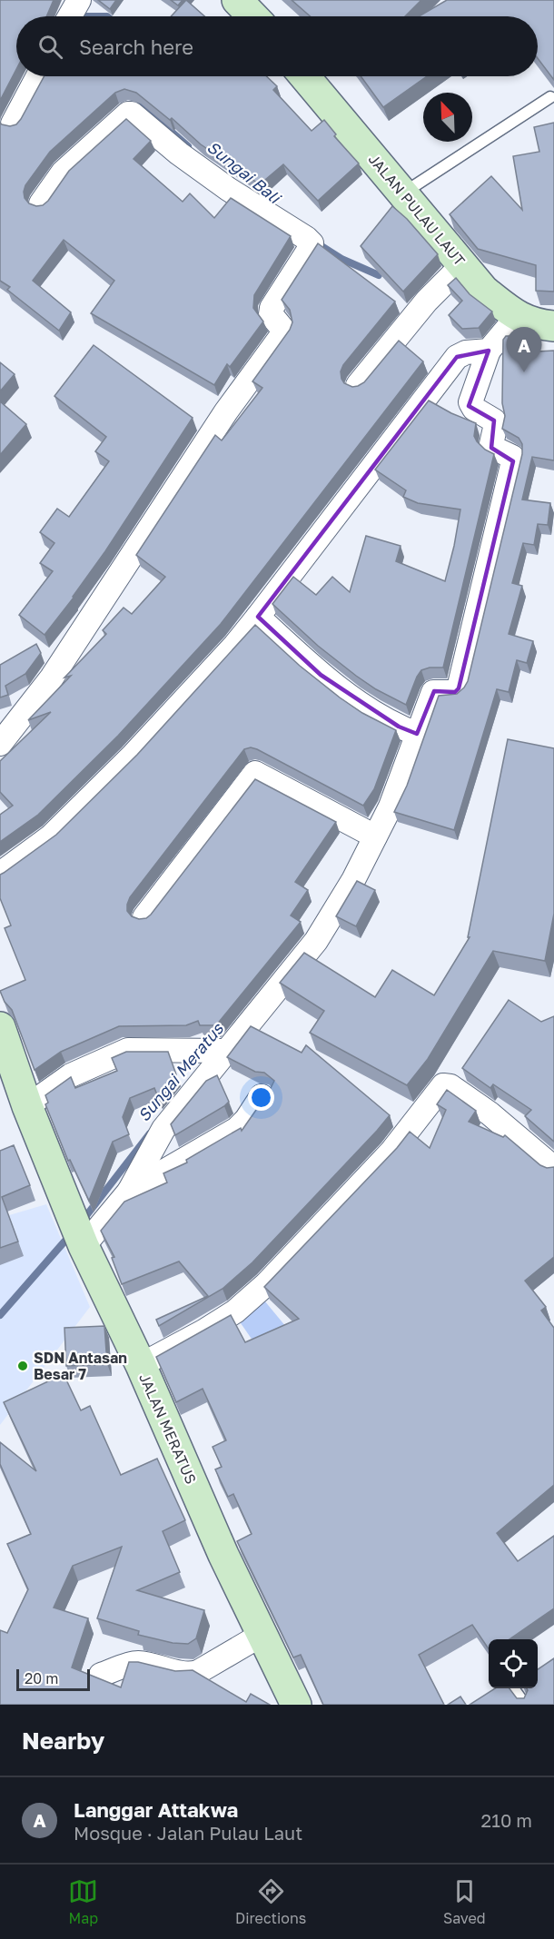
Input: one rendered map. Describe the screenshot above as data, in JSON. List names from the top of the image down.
{
  "streets": {
    "street": ["JALAN PULAU LAUT", "JALAN MERATUS"]
  },
  "water": ["Sungai Bali", "Sungai Meratus"],
  "places": ["SDN Antasan Besar 7"],
  "scale_bar": "20 m",
  "north": "top left",
  "page": {
    "search": "Search here",
    "pins": "A",
    "scale": "20 m",
    "heading": "Nearby",
    "list": [
      {
        "mark": "A",
        "name": "Langgar Attakwa",
        "note": "Mosque · Jalan Pulau Laut",
        "value": "210 m"
      }
    ],
    "nav": ["Map", "Directions", "Saved"]
  }
}
